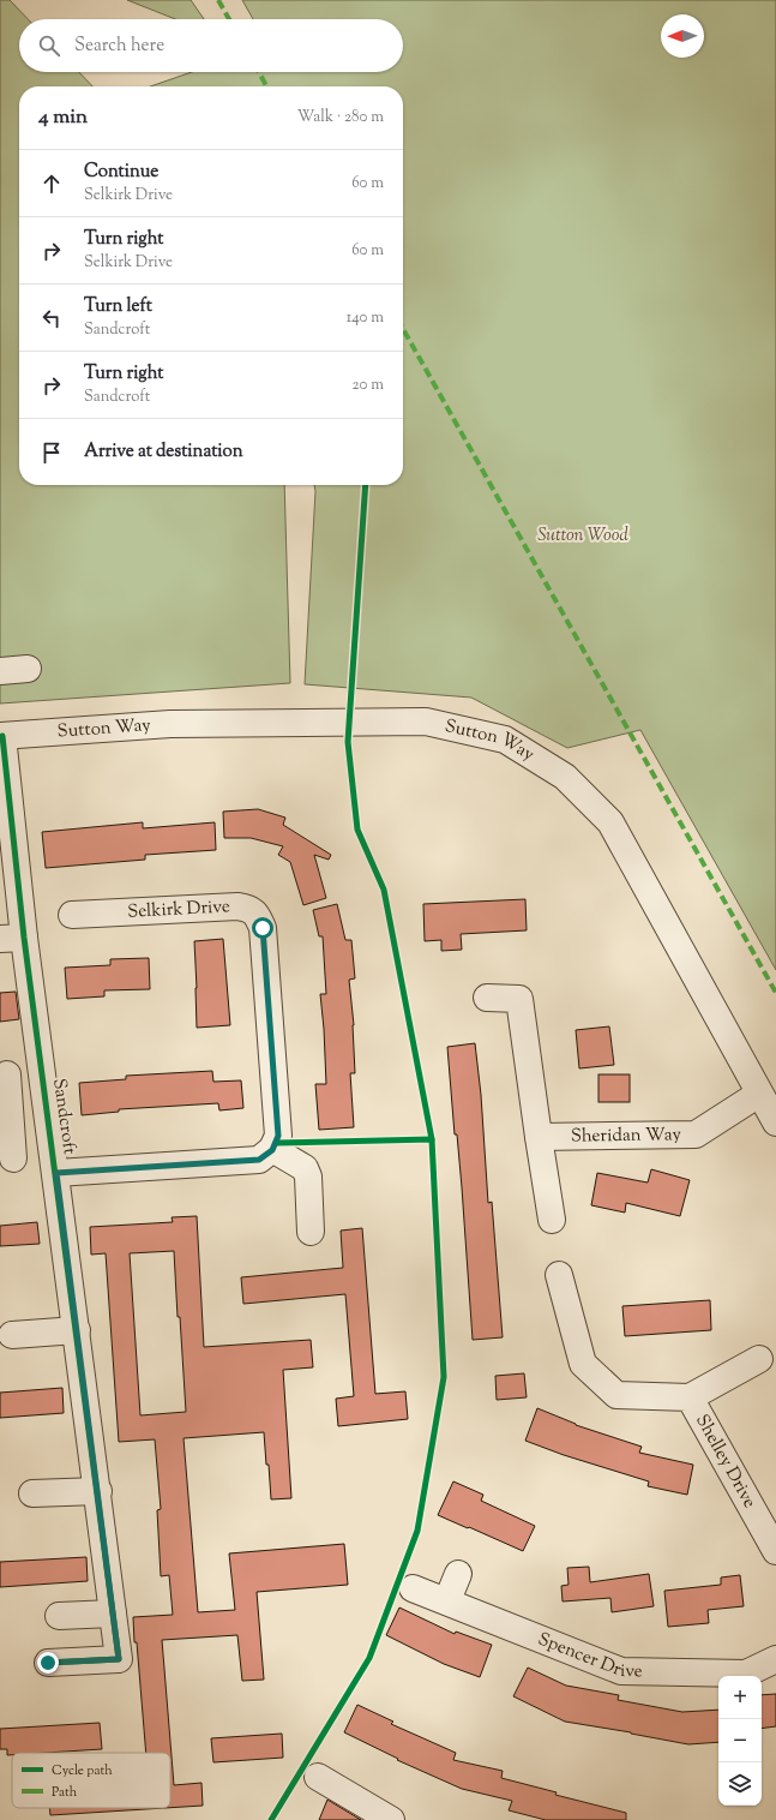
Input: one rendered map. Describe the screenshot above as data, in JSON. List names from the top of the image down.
{
  "streets": {
    "street": [
      "Sutton Way",
      "Selkirk Drive",
      "Sandcroft",
      "Sheridan Way",
      "Shelley Drive",
      "Spencer Drive"
    ]
  },
  "crossings": [
    ["Sutton Way", "Sandcroft"],
    ["Sutton Way", "Sheridan Way"]
  ],
  "parks": ["Sutton Wood"],
  "legend": ["Cycle path", "Path"],
  "north": "left",
  "page": {
    "search": "Search here",
    "heading": ["4 min", "Walk · 280 m"],
    "list": [
      ["Continue", "Selkirk Drive", "60 m"],
      ["Turn right", "Selkirk Drive", "60 m"],
      ["Turn left", "Sandcroft", "140 m"],
      ["Turn right", "Sandcroft", "20 m"],
      "Arrive at destination"
    ],
    "map_buttons": ["+", "−"]
  }
}
